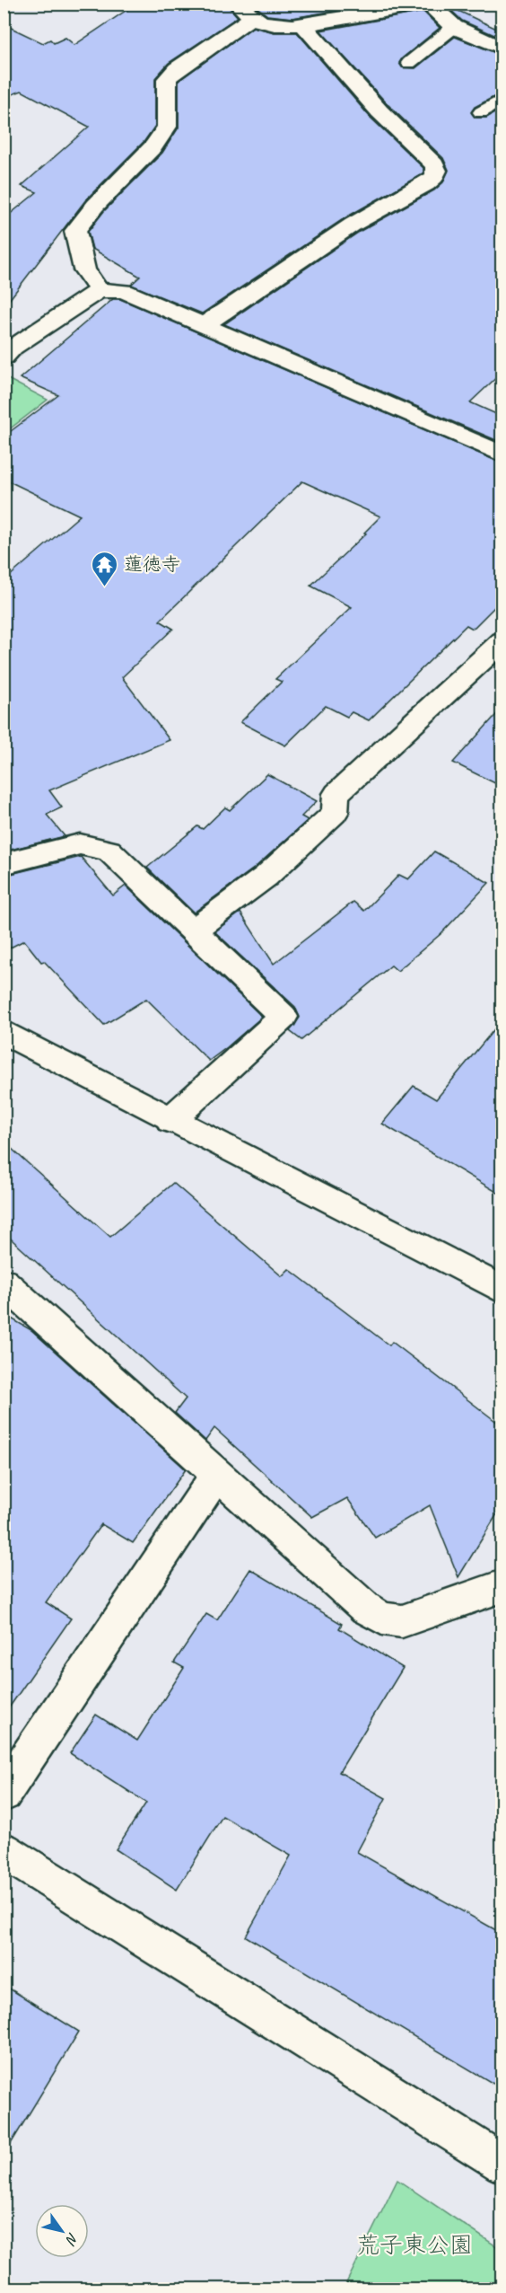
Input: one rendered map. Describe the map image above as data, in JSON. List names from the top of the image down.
{
  "parks": ["荒子東公園"],
  "places": {
    "temple": ["蓮徳寺"]
  },
  "north": "bottom right"
}
